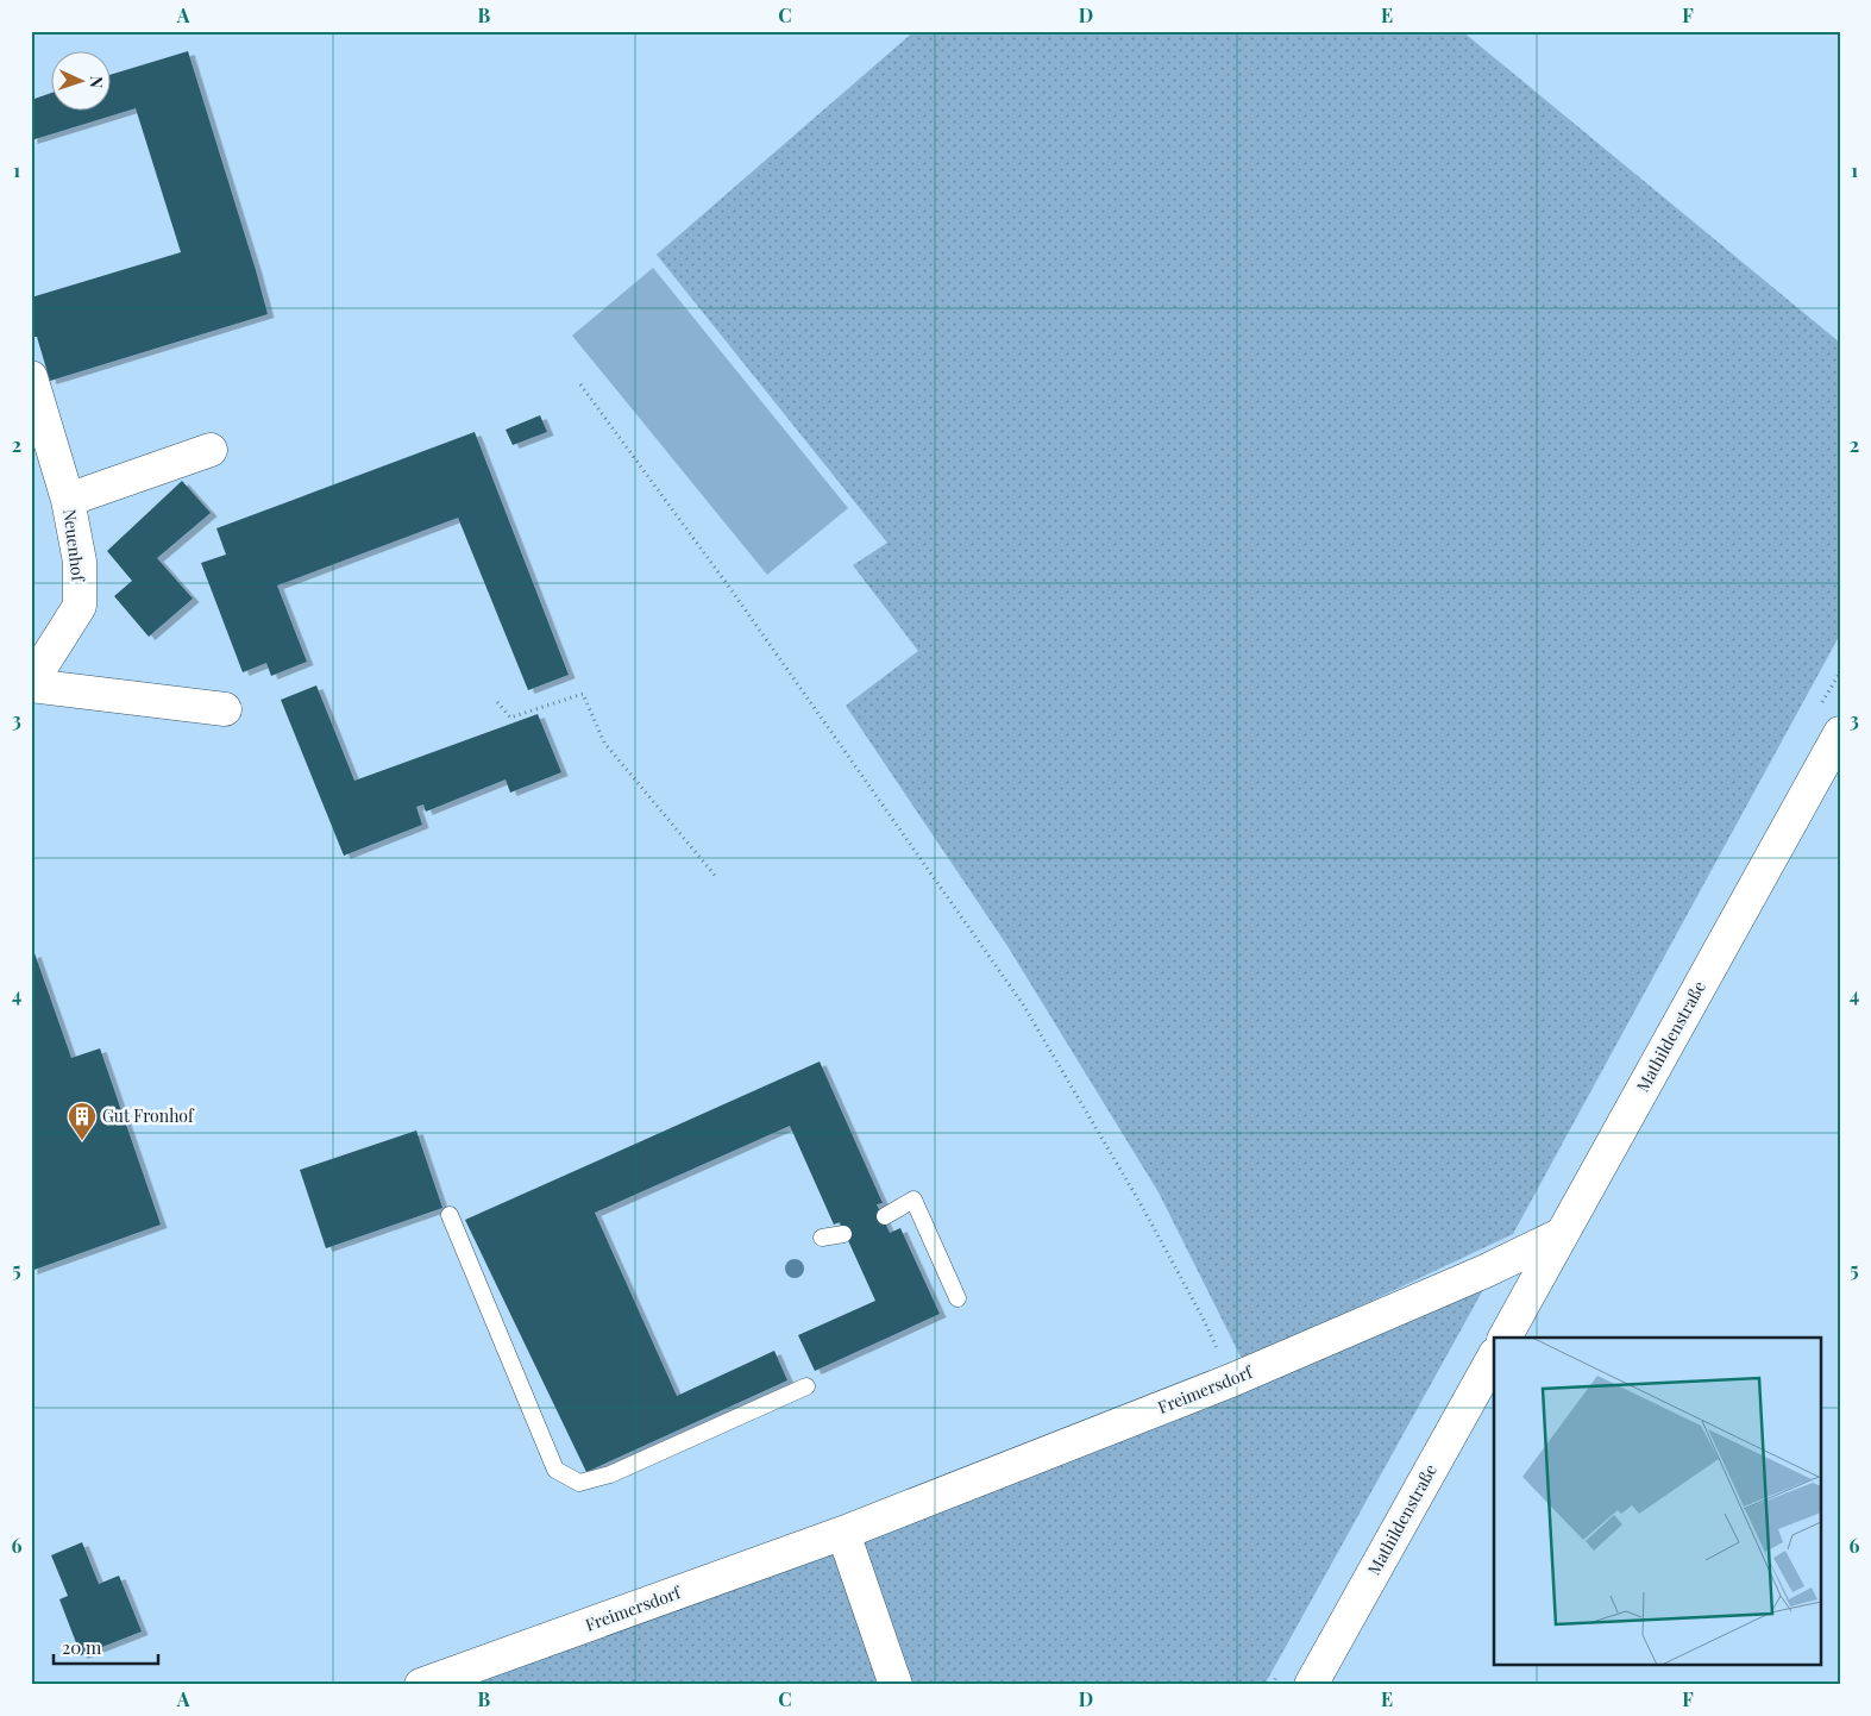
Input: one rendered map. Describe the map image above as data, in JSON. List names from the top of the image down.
{
  "streets": {
    "street": ["Neuenhof", "Mathildenstraße", "Freimersdorf"]
  },
  "crossings": [
    ["Mathildenstraße", "Freimersdorf"]
  ],
  "places": {
    "building": ["Gut Fronhof"]
  },
  "scale_bar": "20 m",
  "north": "right",
  "grid": {
    "columns": [
      "A",
      "B",
      "C",
      "D",
      "E",
      "F"
    ],
    "rows": [
      "1",
      "2",
      "3",
      "4",
      "5",
      "6"
    ]
  }
}
